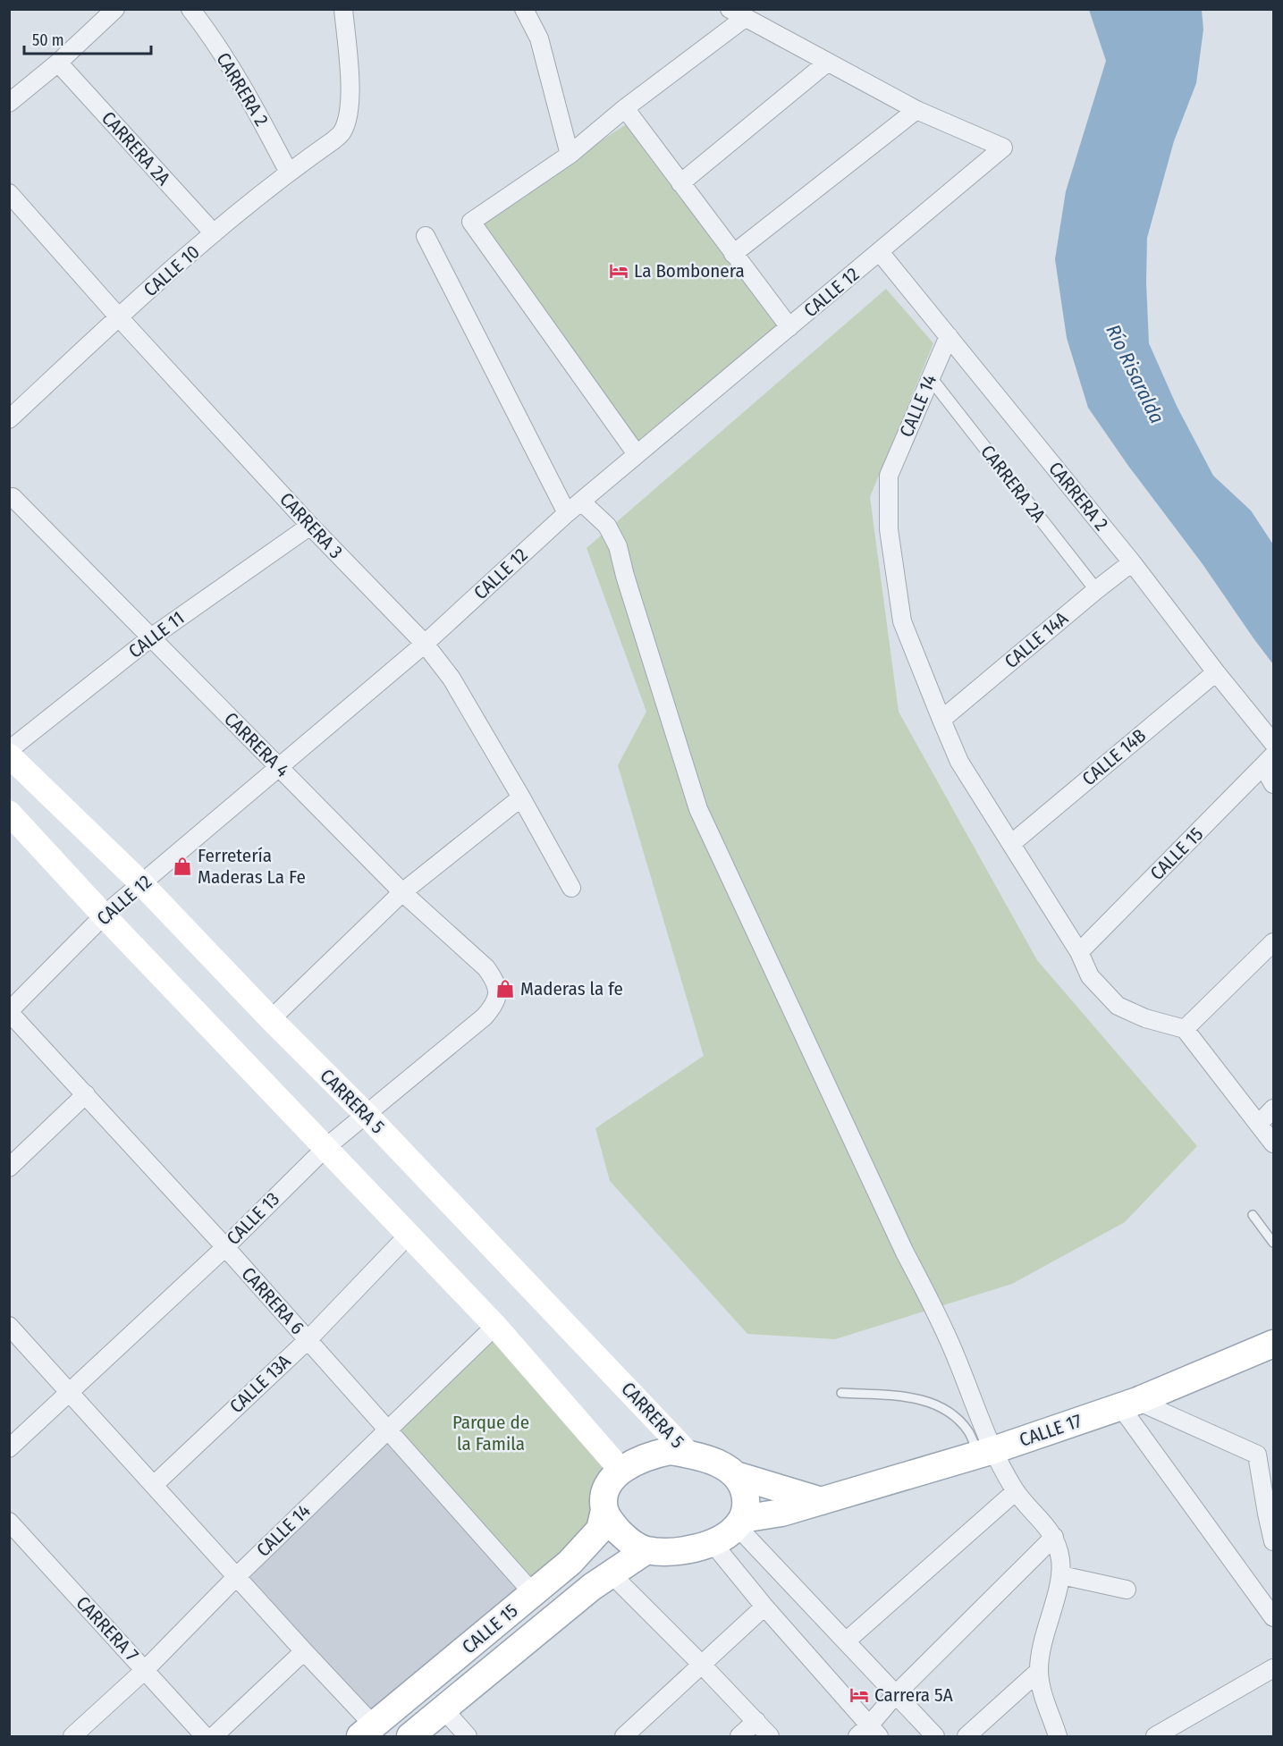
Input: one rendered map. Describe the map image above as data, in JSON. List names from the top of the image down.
{
  "streets": {
    "main road": ["CALLE 15", "CARRERA 5", "CALLE 17"],
    "street": [
      "CARRERA 2",
      "CARRERA 2A",
      "CALLE 10",
      "CALLE 12",
      "CALLE 14",
      "CARRERA 3",
      "CALLE 11",
      "CALLE 14A",
      "CARRERA 4",
      "CALLE 14B",
      "CALLE 13",
      "CARRERA 6",
      "CALLE 13A",
      "CARRERA 7"
    ]
  },
  "crossings": [
    ["CARRERA 2", "CALLE 10"],
    ["CARRERA 2", "CALLE 12"],
    ["CARRERA 2", "CALLE 14"],
    ["CARRERA 2", "CALLE 14A"],
    ["CARRERA 2", "CALLE 14B"],
    ["CARRERA 2A", "CALLE 10"],
    ["CARRERA 2A", "CALLE 14"],
    ["CARRERA 2A", "CALLE 14A"],
    ["CALLE 10", "CARRERA 3"],
    ["CALLE 12", "CARRERA 3"],
    ["CALLE 12", "CARRERA 4"],
    ["CALLE 12", "CARRERA 5"],
    ["CALLE 12", "CARRERA 6"],
    ["CALLE 14", "CALLE 14A"],
    ["CALLE 14", "CARRERA 6"],
    ["CALLE 14", "CARRERA 7"],
    ["CARRERA 3", "CALLE 11"],
    ["CALLE 11", "CARRERA 4"],
    ["CARRERA 4", "CALLE 13"],
    ["CALLE 15", "CARRERA 5"],
    ["CALLE 15", "CARRERA 6"],
    ["CALLE 15", "CALLE 17"],
    ["CARRERA 5", "CALLE 13"],
    ["CARRERA 5", "CALLE 17"],
    ["CALLE 13", "CARRERA 6"],
    ["CARRERA 6", "CALLE 13A"]
  ],
  "water": ["Río Risaralda"],
  "parks": ["Parque de la Famila"],
  "places": {
    "hotel": ["La Bombonera", "Carrera 5A"],
    "shop": ["Ferretería Maderas La Fe", "Maderas la fe"]
  },
  "scale_bar": "50 m"
}
